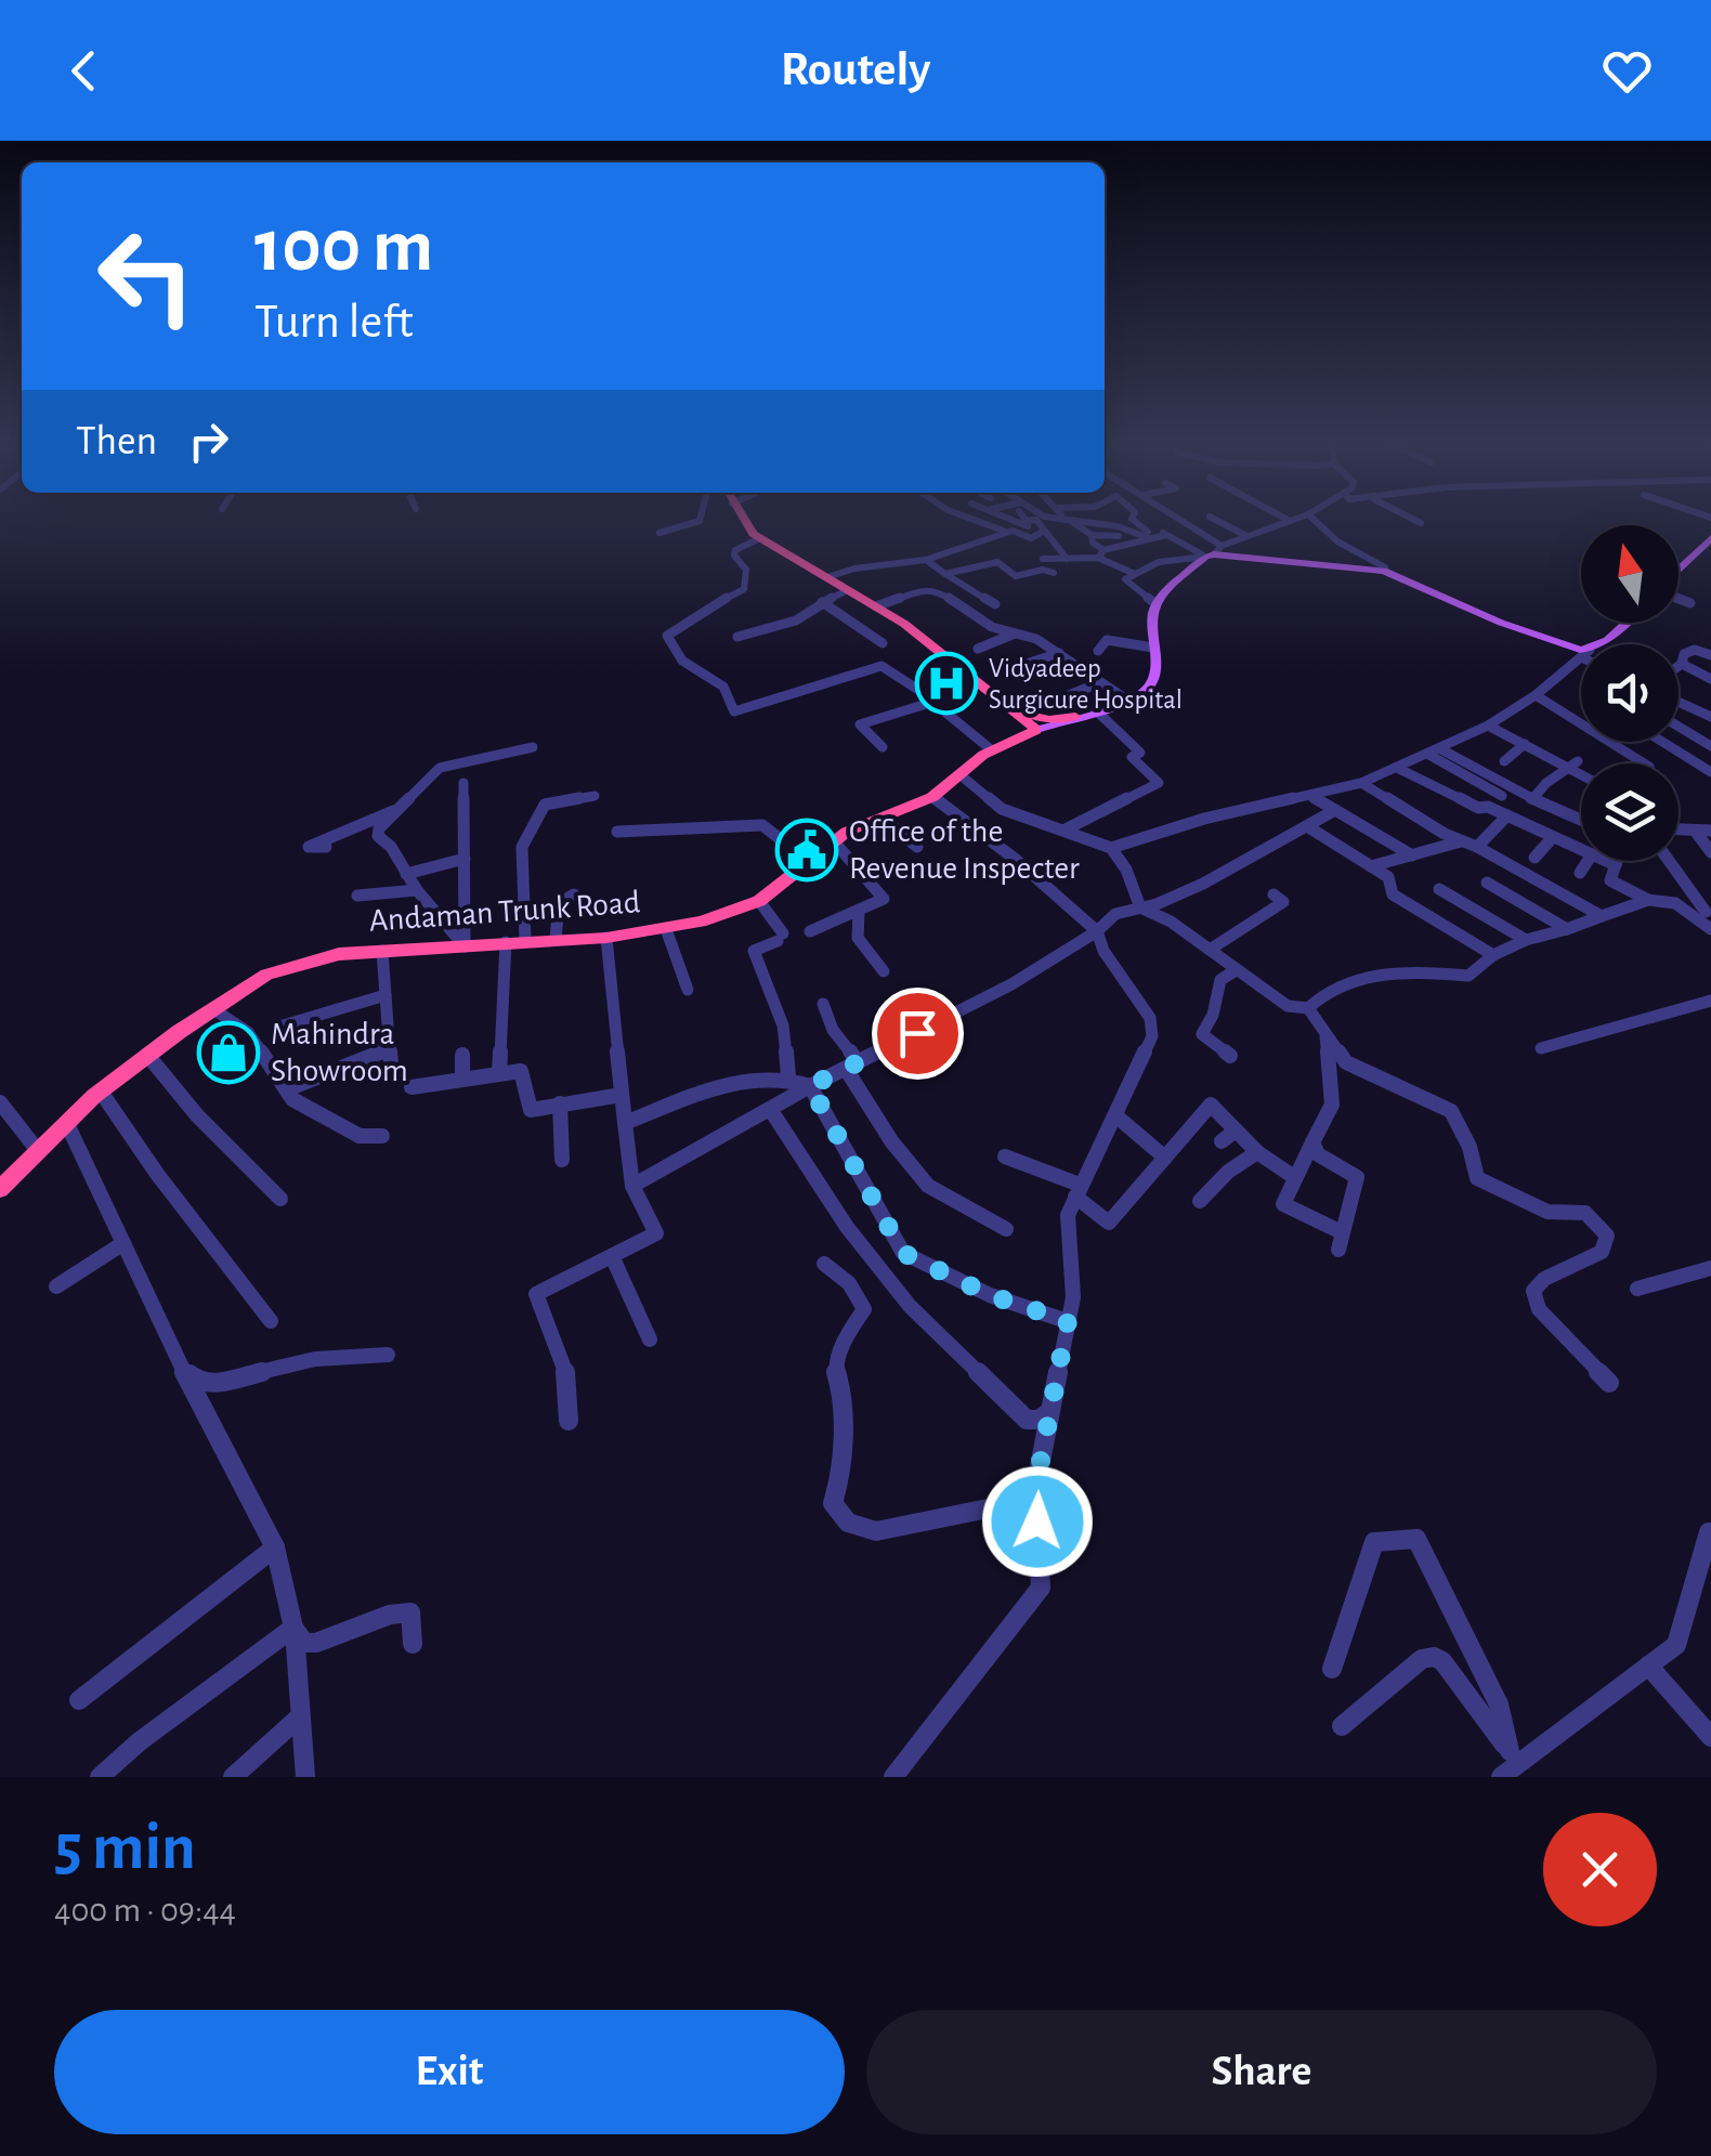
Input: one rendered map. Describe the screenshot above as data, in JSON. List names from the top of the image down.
{
  "streets": {
    "highway": ["Andaman Trunk Road"]
  },
  "places": {
    "hospital": ["Vidyadeep Surgicure Hospital"],
    "public building": ["Office of the Revenue Inspecter"],
    "shop": ["Mahindra Showroom"]
  },
  "north": "top",
  "page": {
    "header": "Routely",
    "turn": ["100 m", "Turn left"],
    "then": "Then",
    "heading": ["5 min", "400 m · 09:44"],
    "buttons": ["Exit", "Share"]
  }
}
